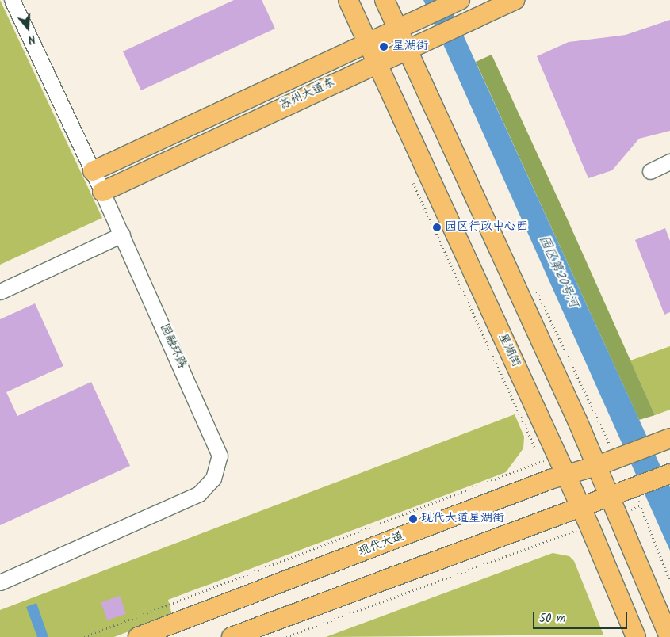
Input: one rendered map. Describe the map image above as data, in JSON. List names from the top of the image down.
{
  "streets": {
    "main road": ["苏州大道东", "星湖街", "现代大道"],
    "street": ["园融环路"]
  },
  "crossings": [
    ["苏州大道东", "园融环路"],
    ["苏州大道东", "星湖街"],
    ["星湖街", "现代大道"]
  ],
  "water": ["园区第20号河"],
  "places": ["星湖街", "园区行政中心西", "现代大道星湖街"],
  "scale_bar": "50 m",
  "north": "bottom"
}
